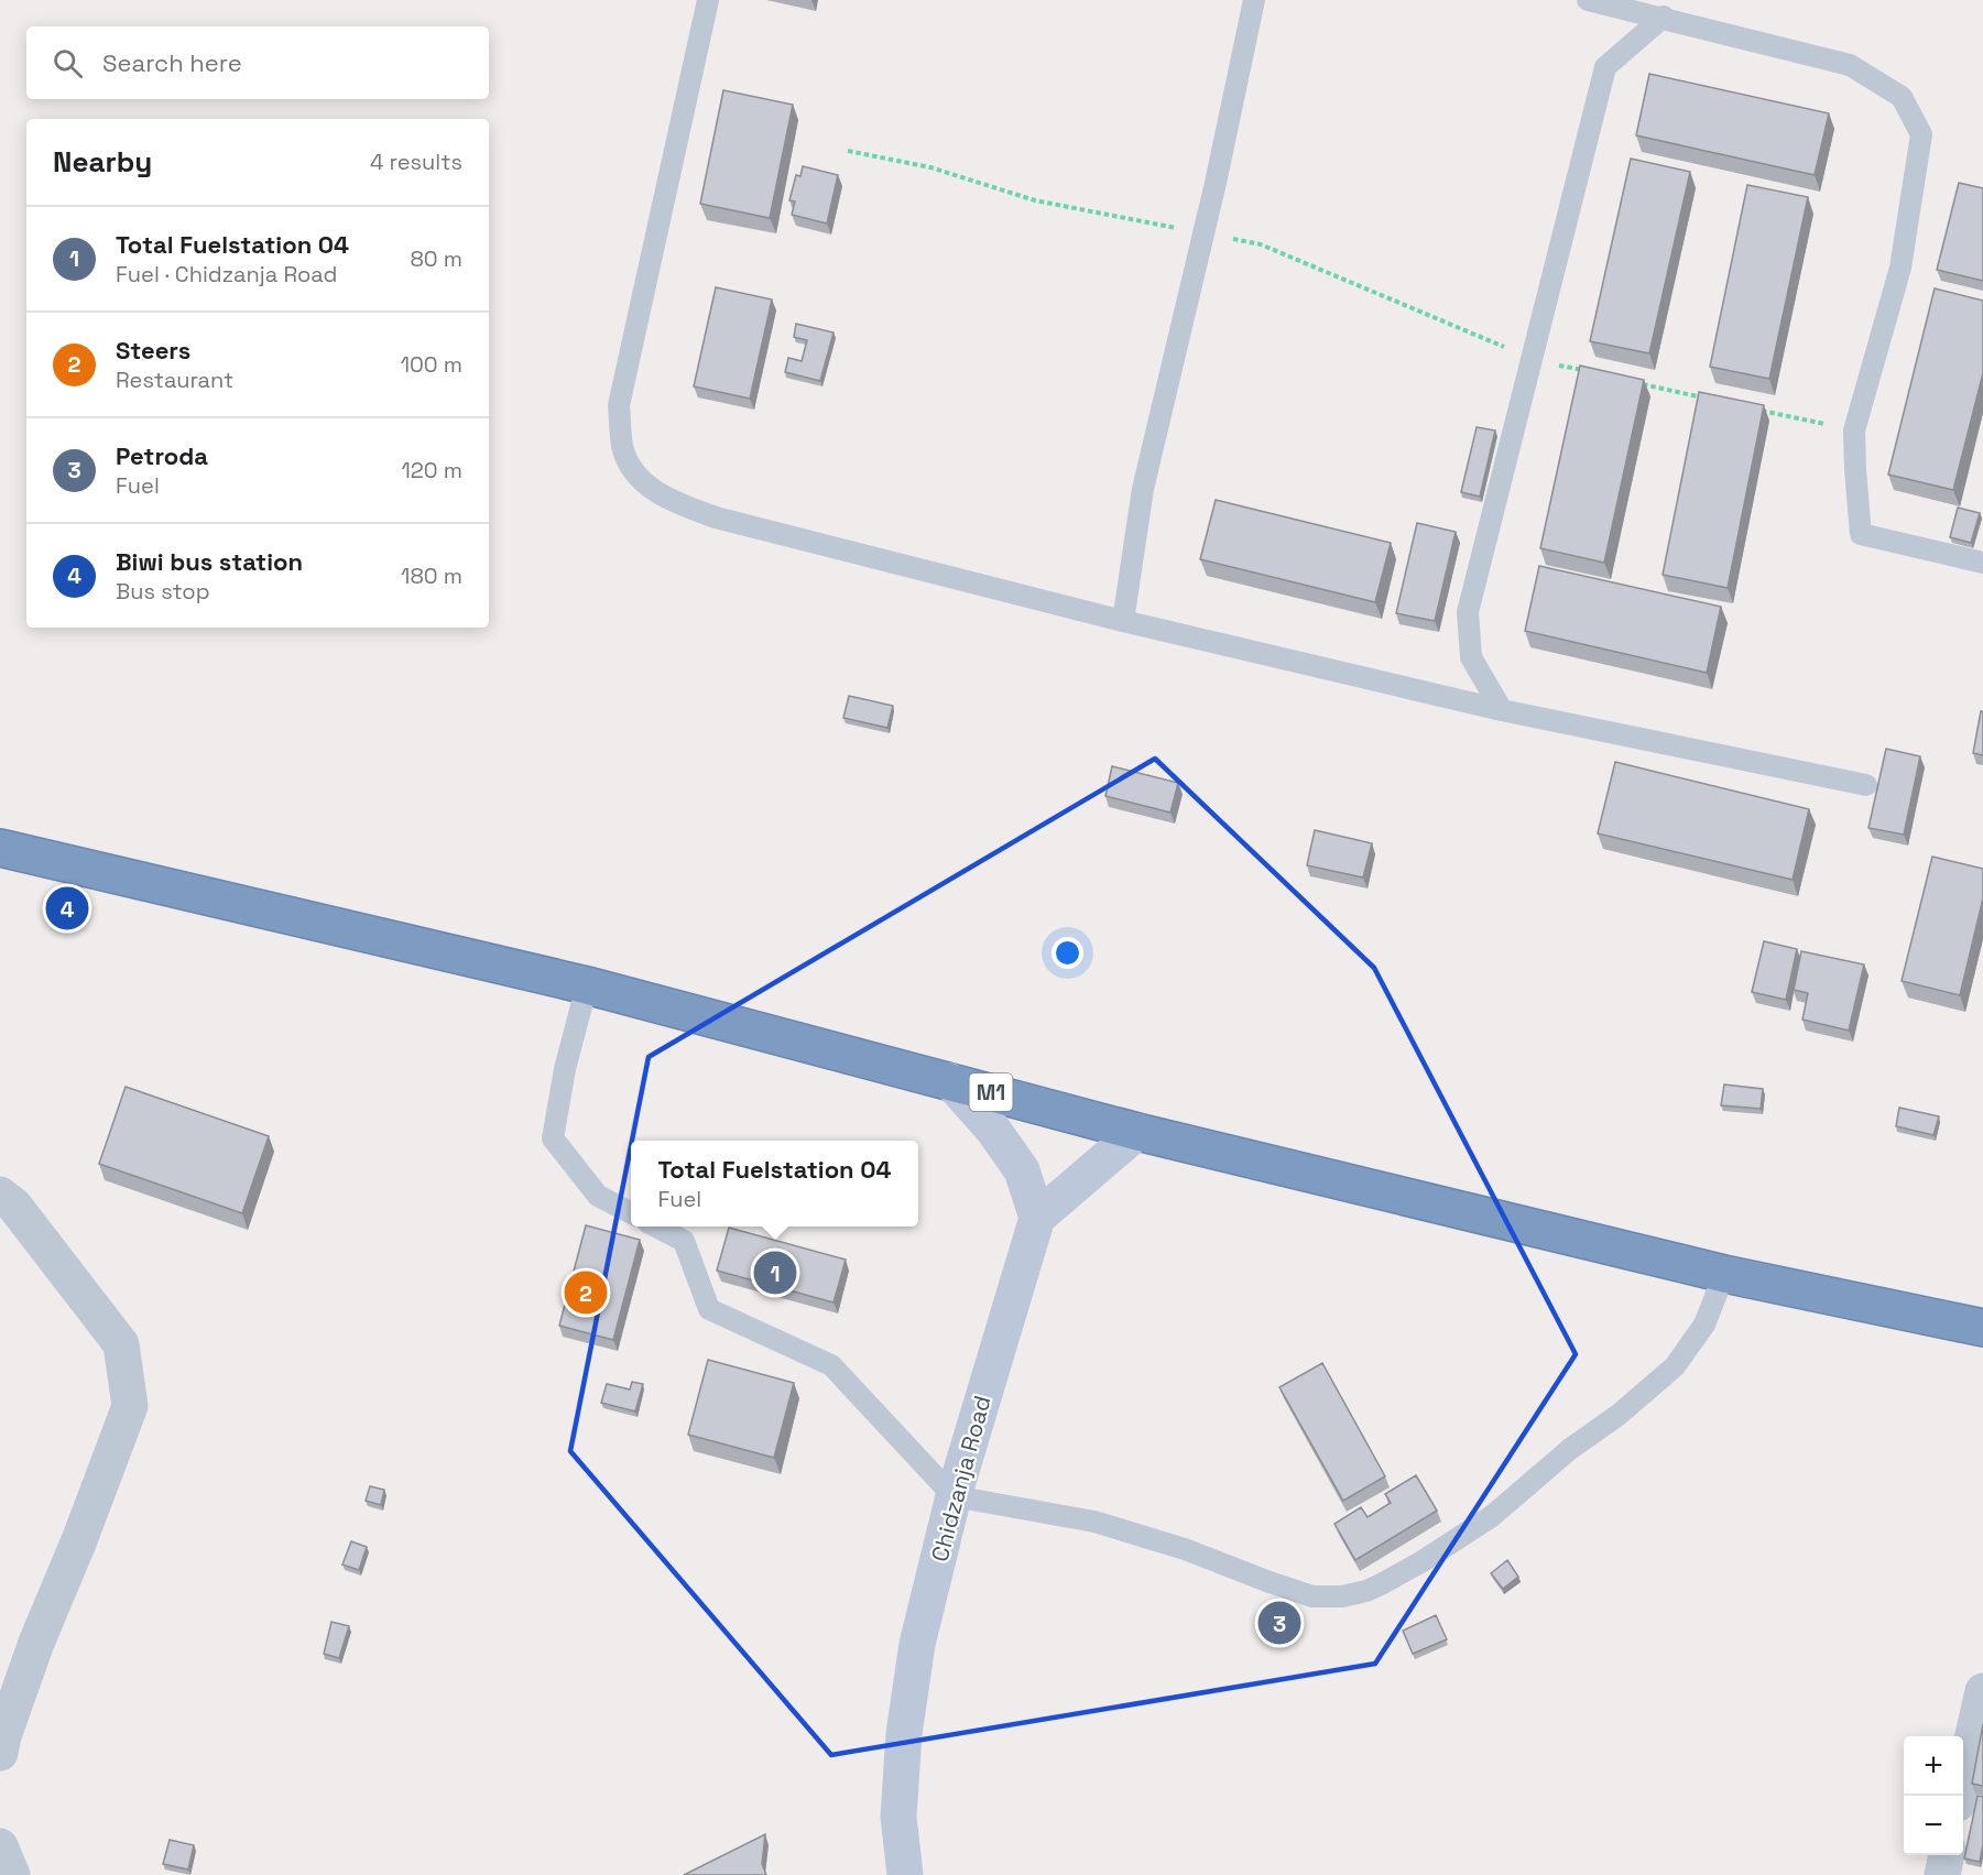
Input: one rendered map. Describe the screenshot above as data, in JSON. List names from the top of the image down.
{
  "streets": {
    "highway": ["M1"],
    "street": ["Chidzanja Road"]
  },
  "page": {
    "search": "Search here",
    "heading": ["Nearby", "4 results"],
    "list": [
      {
        "mark": "1",
        "name": "Total Fuelstation 04",
        "note": "Fuel · Chidzanja Road",
        "value": "80 m"
      },
      {
        "mark": "2",
        "name": "Steers",
        "note": "Restaurant",
        "value": "100 m"
      },
      {
        "mark": "3",
        "name": "Petroda",
        "note": "Fuel",
        "value": "120 m"
      },
      {
        "mark": "4",
        "name": "Biwi bus station",
        "note": "Bus stop",
        "value": "180 m"
      }
    ],
    "pins": [
      "4",
      "1",
      "2",
      "3"
    ],
    "popup": ["Total Fuelstation 04", "Fuel"],
    "map_buttons": ["+", "−"]
  }
}
